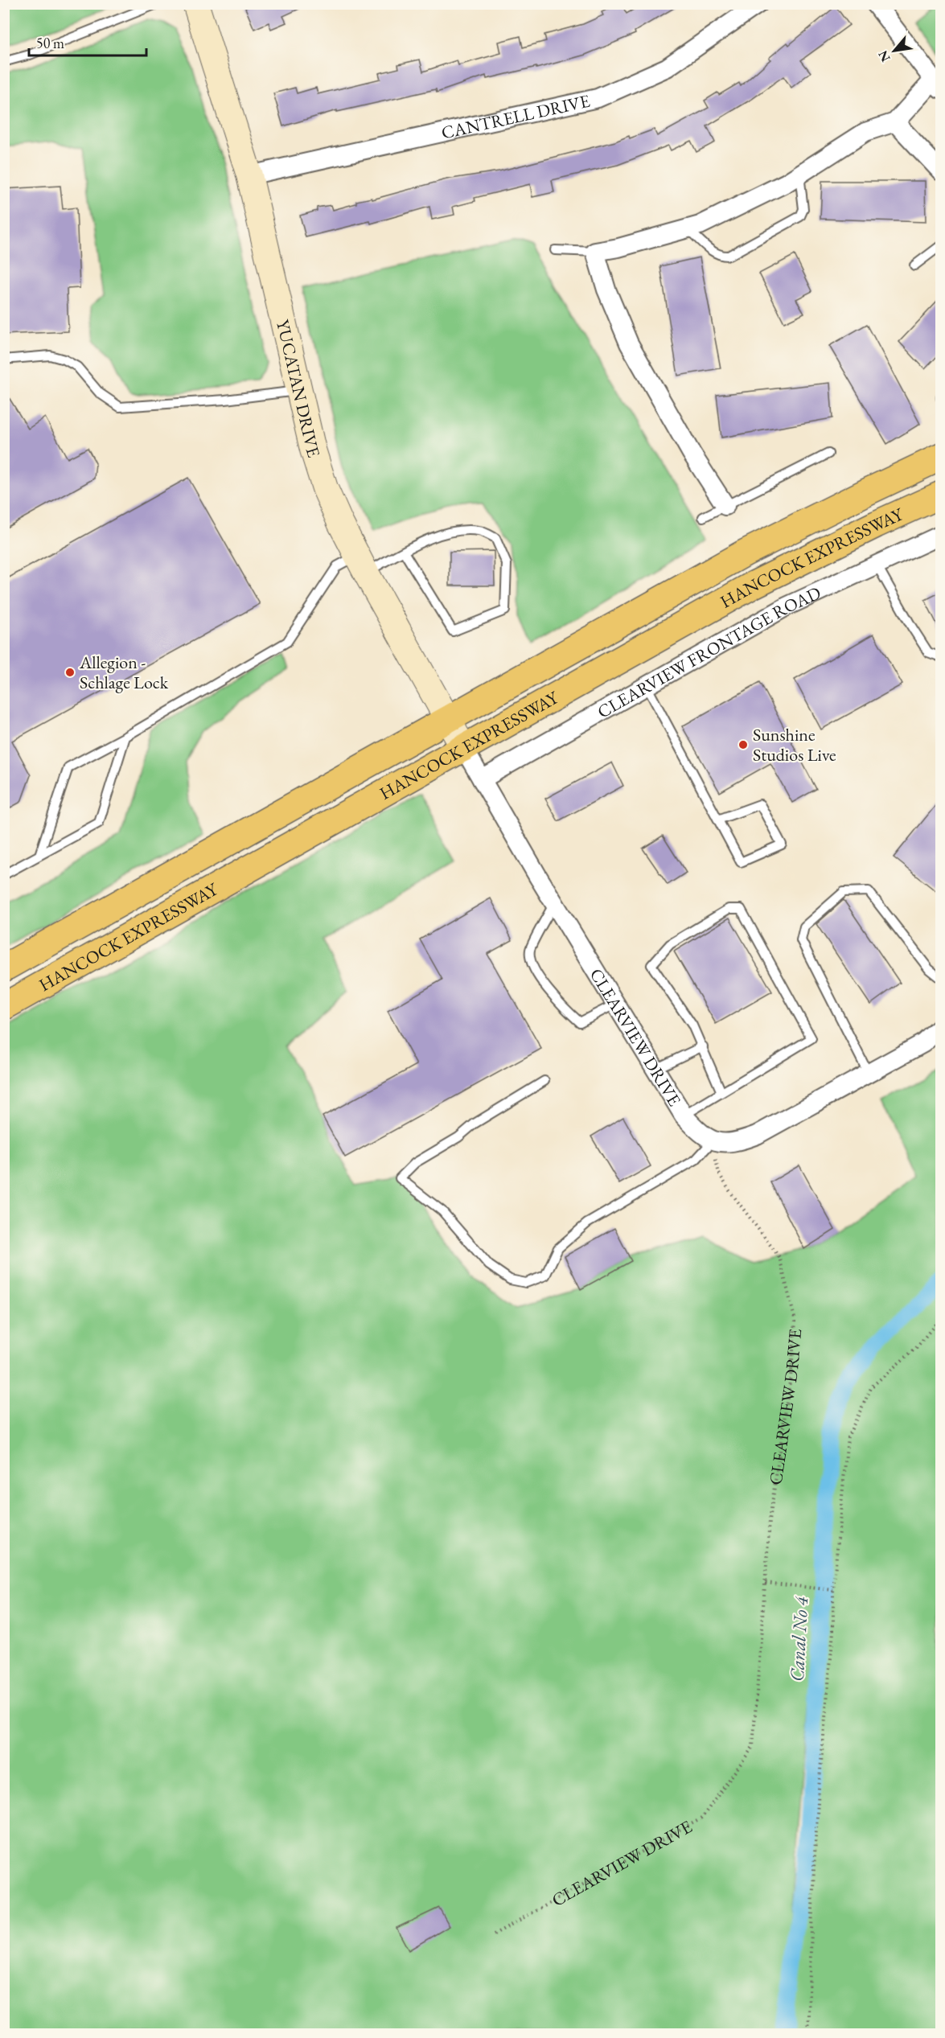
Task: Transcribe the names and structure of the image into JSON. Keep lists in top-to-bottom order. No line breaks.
{"streets":{"main road":["HANCOCK EXPRESSWAY"],"street":["CANTRELL DRIVE","YUCATAN DRIVE","CLEARVIEW FRONTAGE ROAD","CLEARVIEW DRIVE"]},"crossings":[["CANTRELL DRIVE","YUCATAN DRIVE"],["YUCATAN DRIVE","HANCOCK EXPRESSWAY"],["YUCATAN DRIVE","CLEARVIEW DRIVE"],["HANCOCK EXPRESSWAY","CLEARVIEW DRIVE"],["CLEARVIEW FRONTAGE ROAD","CLEARVIEW DRIVE"]],"water":["Canal No 4"],"places":["Allegion - Schlage Lock","Sunshine Studios Live"],"scale_bar":"50 m","north":"bottom left"}
